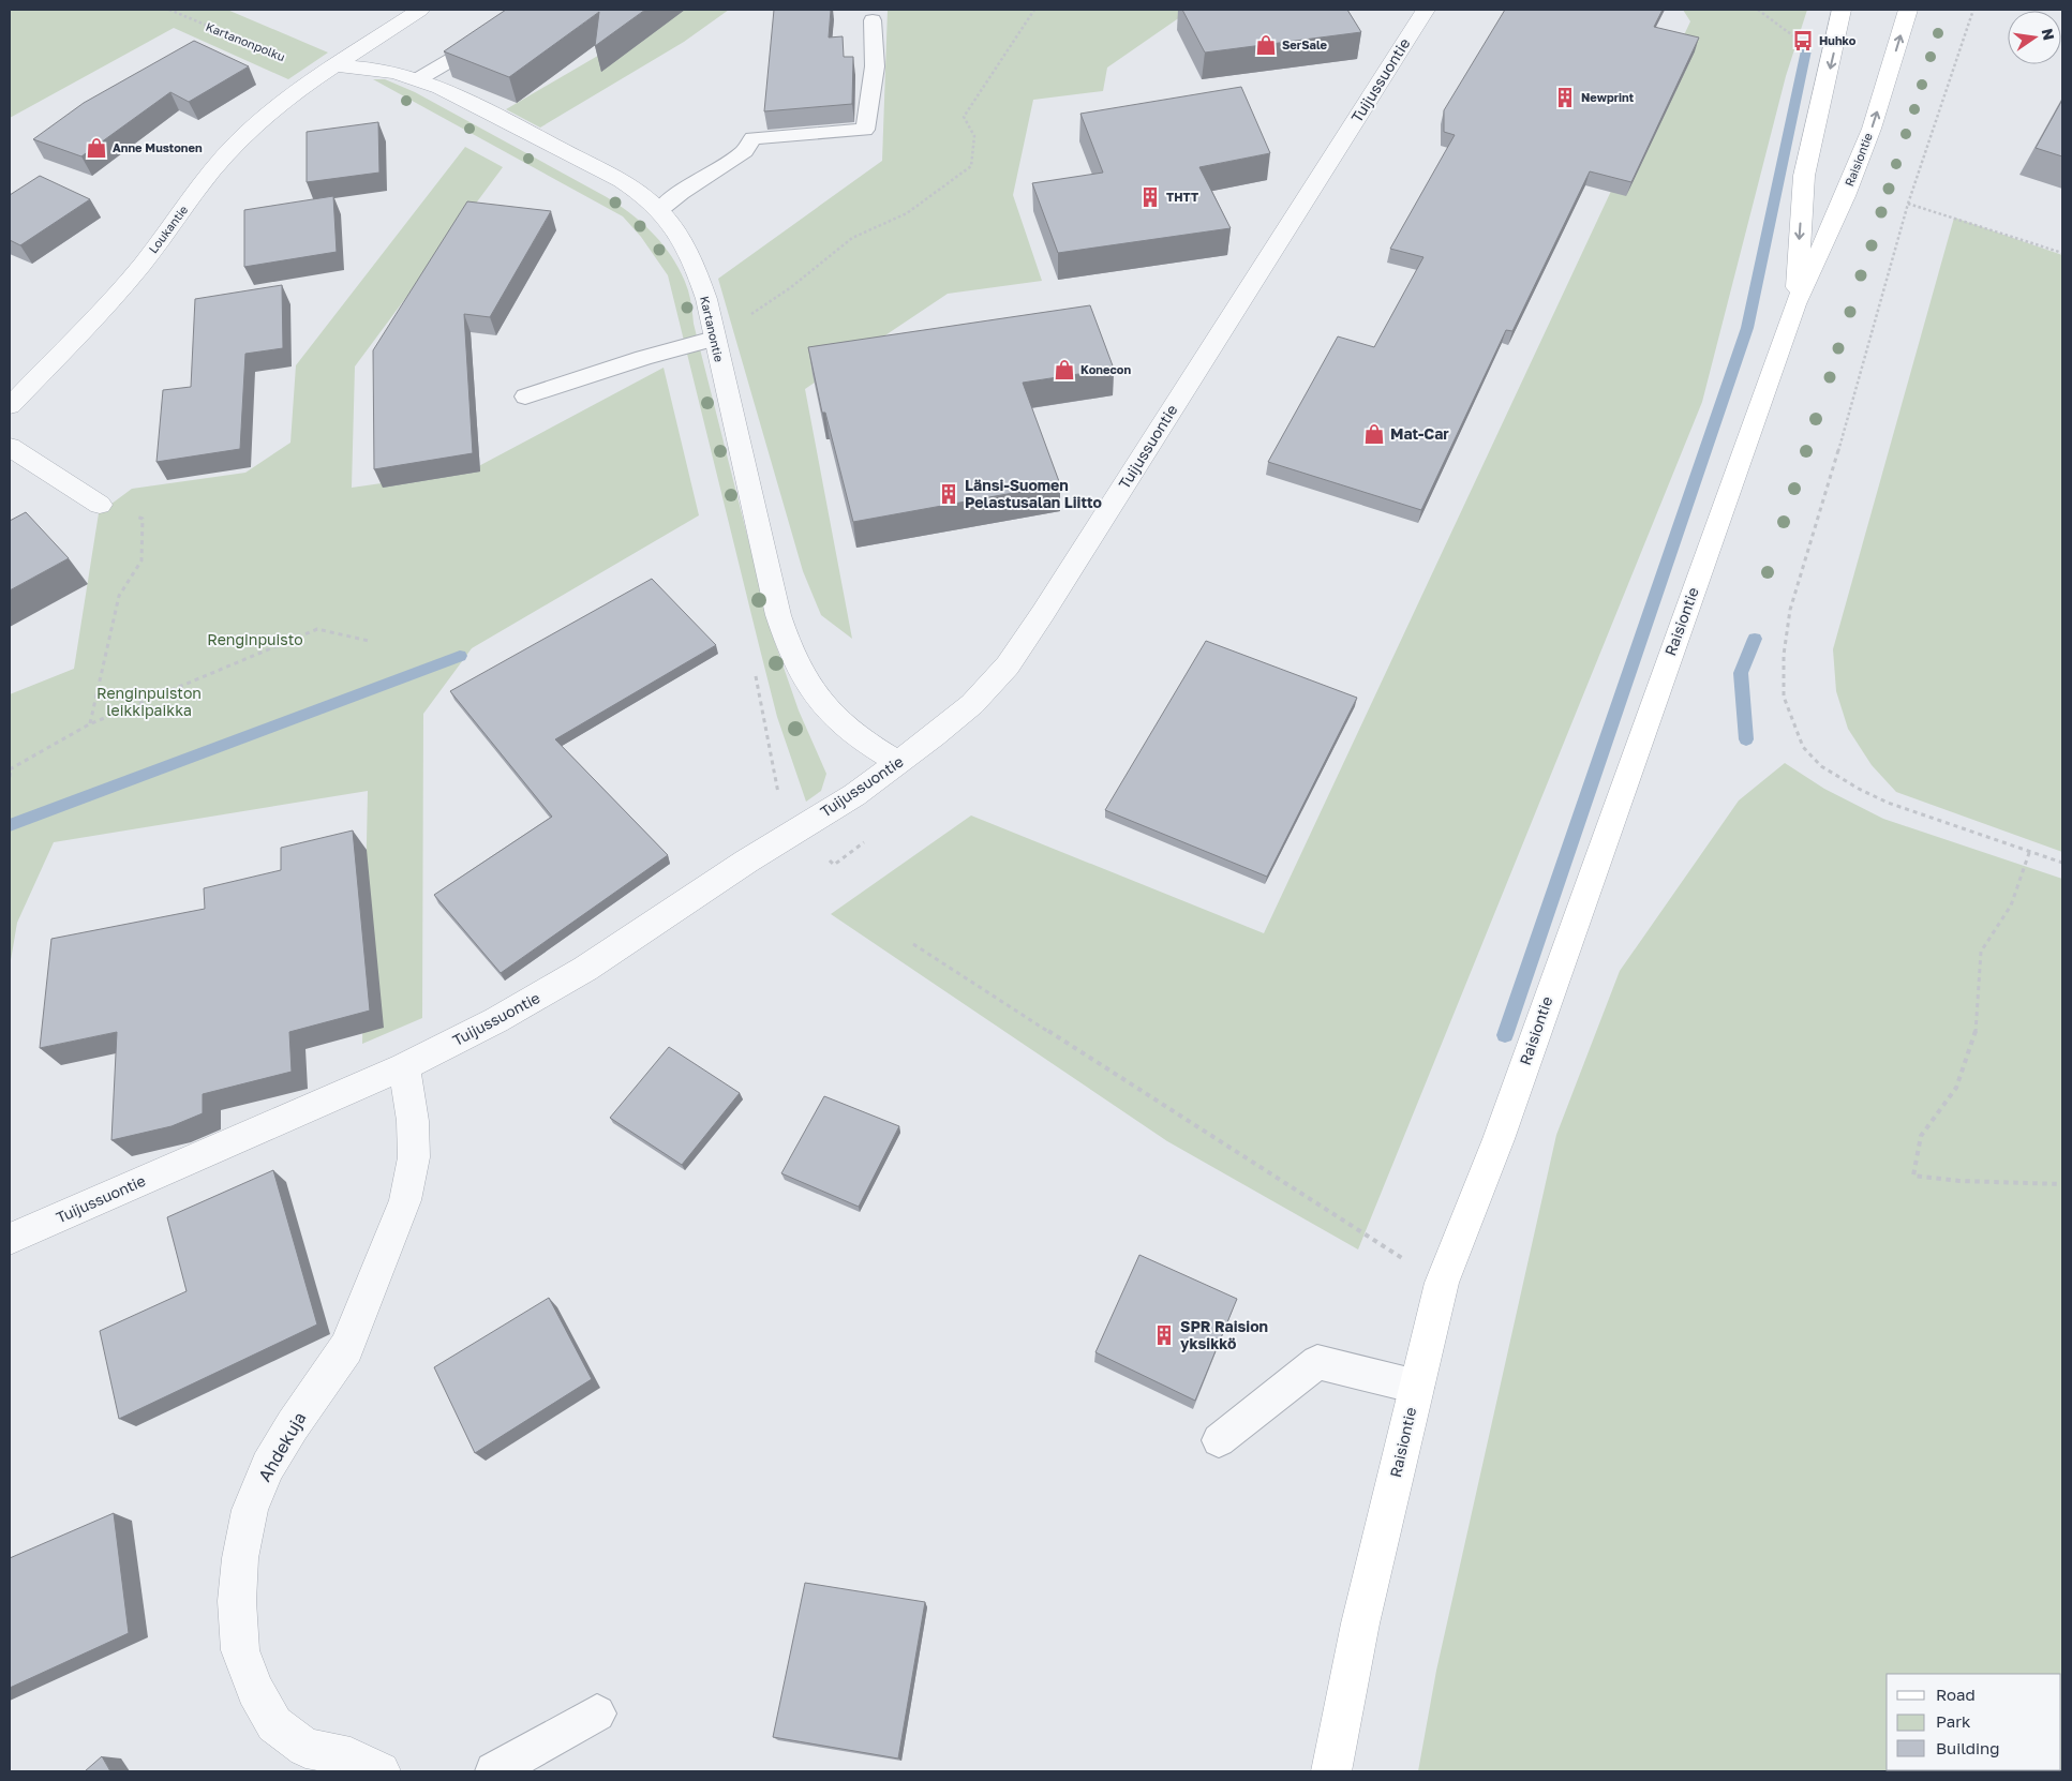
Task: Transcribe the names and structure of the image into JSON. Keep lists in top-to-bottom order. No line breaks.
{"streets":{"main road":["Raisiontie"],"street":["Tuijussuontie","Loukantie","Kartanontie","Ahdekuja"],"path":["Kartanonpolku"]},"crossings":[["Kartanonpolku","Loukantie"],["Kartanonpolku","Kartanontie"],["Tuijussuontie","Kartanontie"],["Tuijussuontie","Ahdekuja"],["Loukantie","Kartanontie"]],"parks":["Renginpuisto","Renginpuiston leikkipaikka"],"places":{"bus stop":["Huhko"],"shop":["SerSale","Anne Mustonen","Konecon","Mat-Car"],"building":["Newprint","THTT","Länsi-Suomen Pelastusalan Liitto","SPR Raision yksikkö"]},"legend":["Road","Park","Building"],"north":"right"}
